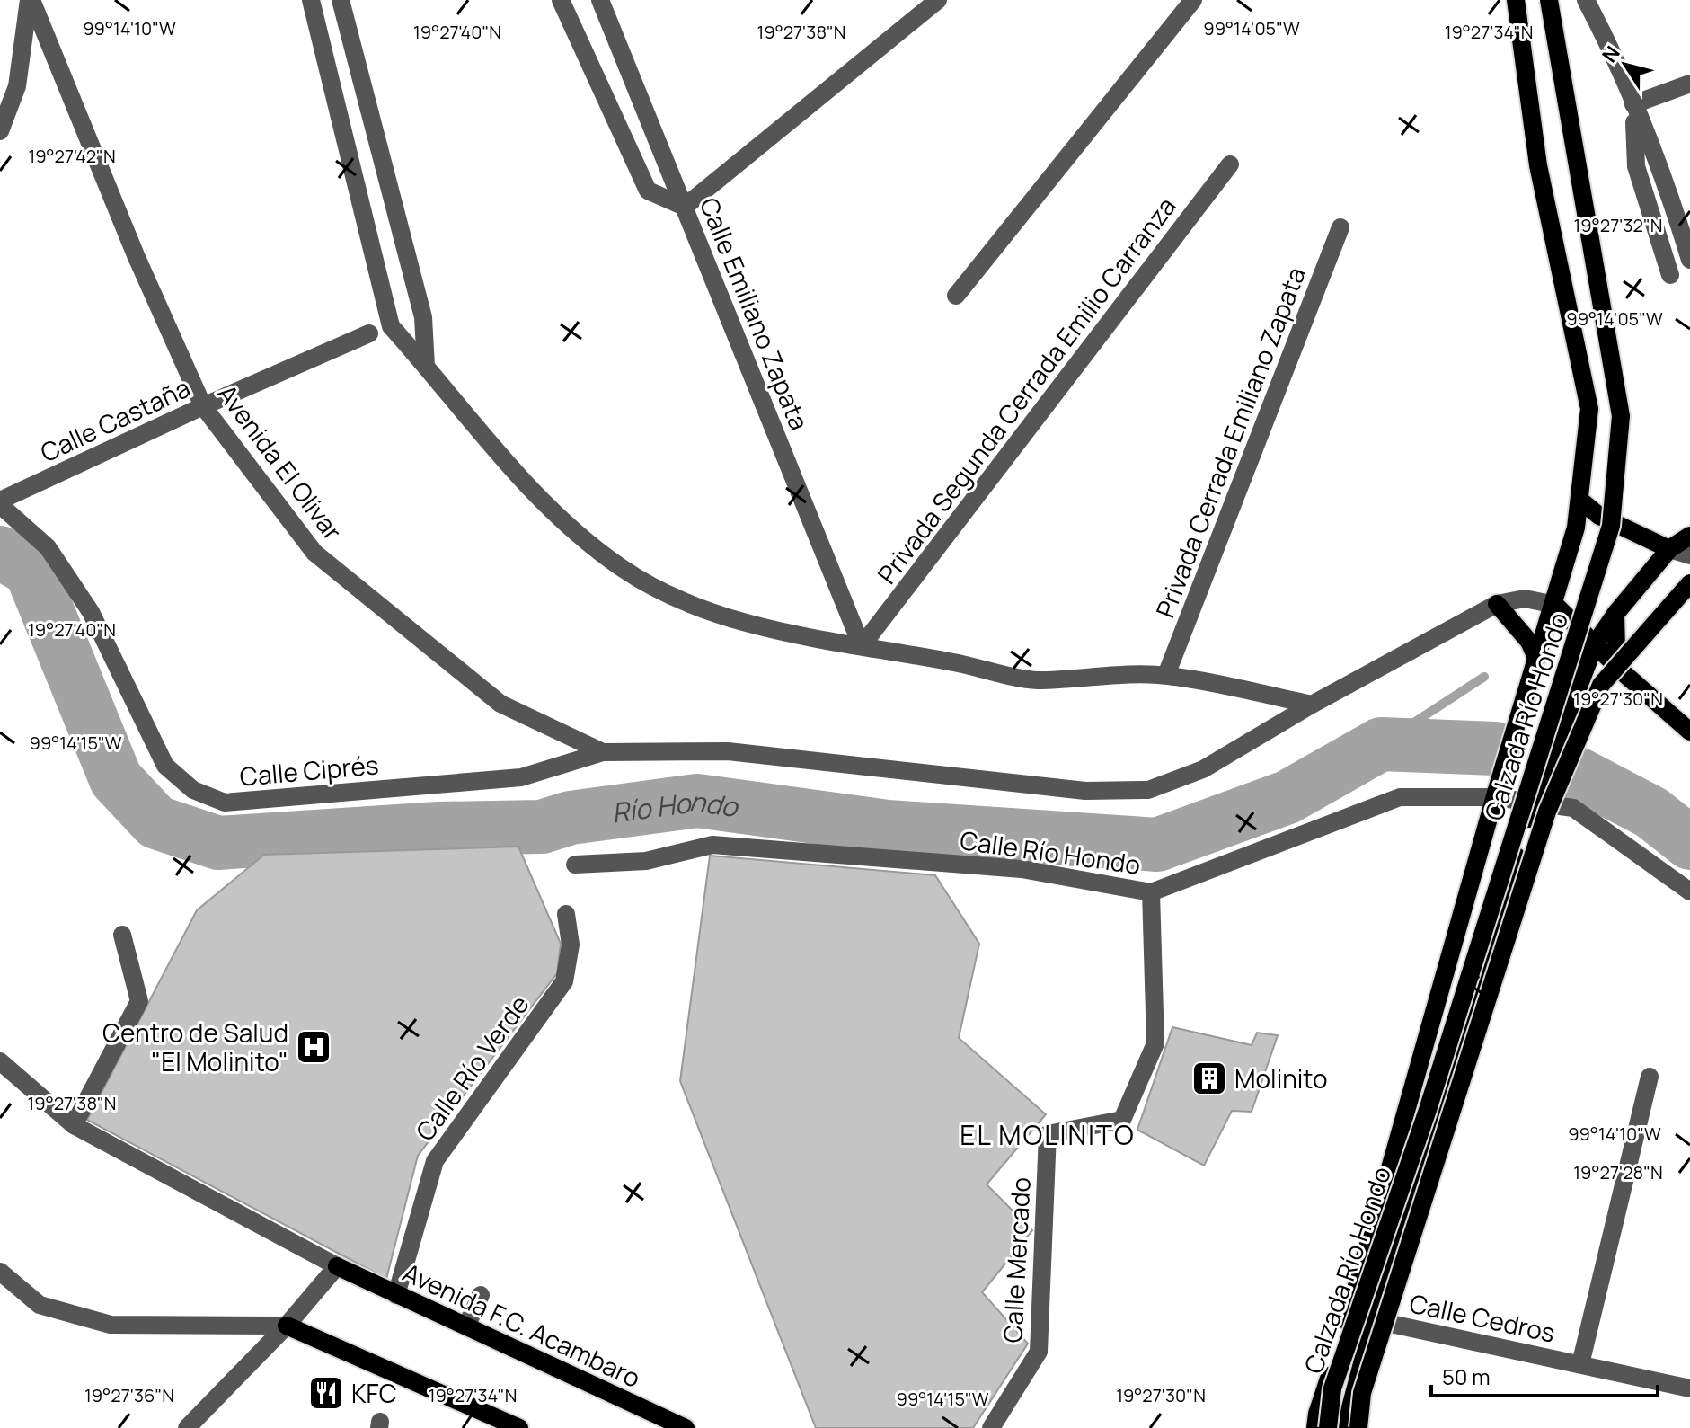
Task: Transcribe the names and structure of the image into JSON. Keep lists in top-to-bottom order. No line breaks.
{"streets":{"main road":["Calzada Río Hondo","Avenida F.C. Acambaro"],"street":["Calle Emiliano Zapata","Privada Segunda Cerrada Emilio Carranza","Calle Castaña","Privada Cerrada Emiliano Zapata","Avenida El Olivar","Calle Ciprés","Calle Río Hondo","Calle Río Verde","Calle Mercado","Calle Cedros"]},"crossings":[["Calle Emiliano Zapata","Privada Segunda Cerrada Emilio Carranza"],["Calle Castaña","Avenida El Olivar"],["Calle Castaña","Calle Ciprés"],["Avenida El Olivar","Calle Ciprés"],["Calzada Río Hondo","Calle Río Hondo"],["Calzada Río Hondo","Calle Cedros"],["Calle Río Hondo","Calle Mercado"],["Calle Río Verde","Avenida F.C. Acambaro"]],"districts":["EL MOLINITO"],"water":["Río Hondo"],"places":{"hospital":["Centro de Salud \"El Molinito\""],"building":["Molinito"],"restaurant":["KFC"]},"scale_bar":"50 m","north":"top left","coordinates":["99°14'05\"W","99°14'10\"W","19°27'40\"N","19°27'38\"N","19°27'34\"N","19°27'42\"N","19°27'32\"N","19°27'30\"N","99°14'15\"W","19°27'28\"N","19°27'36\"N"]}
